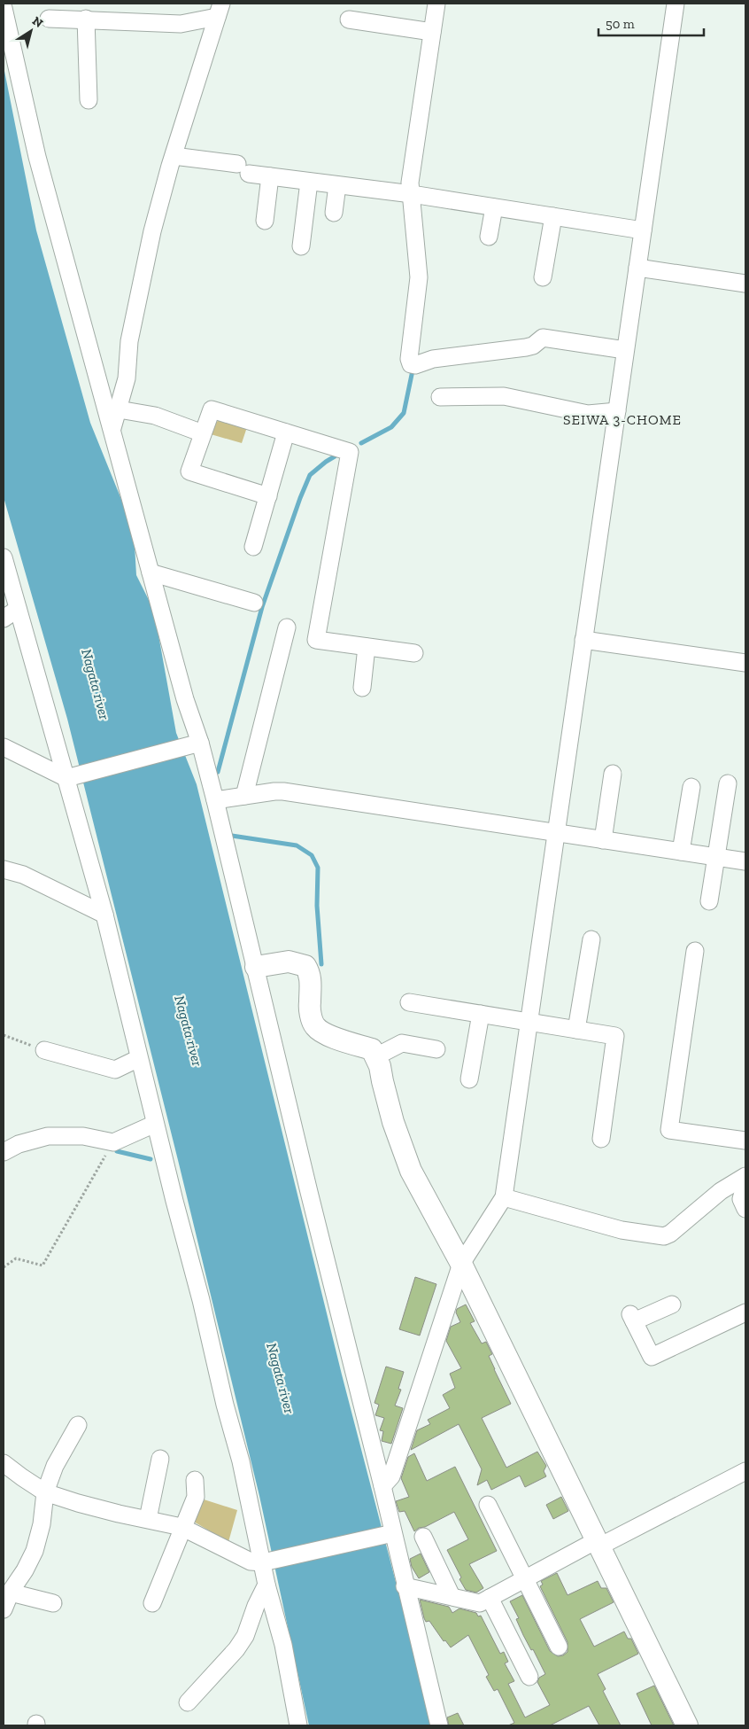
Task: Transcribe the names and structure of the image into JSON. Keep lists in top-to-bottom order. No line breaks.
{"districts":["SEIWA 3-CHOME"],"water":["Nagata river"],"scale_bar":"50 m","north":"top right"}
